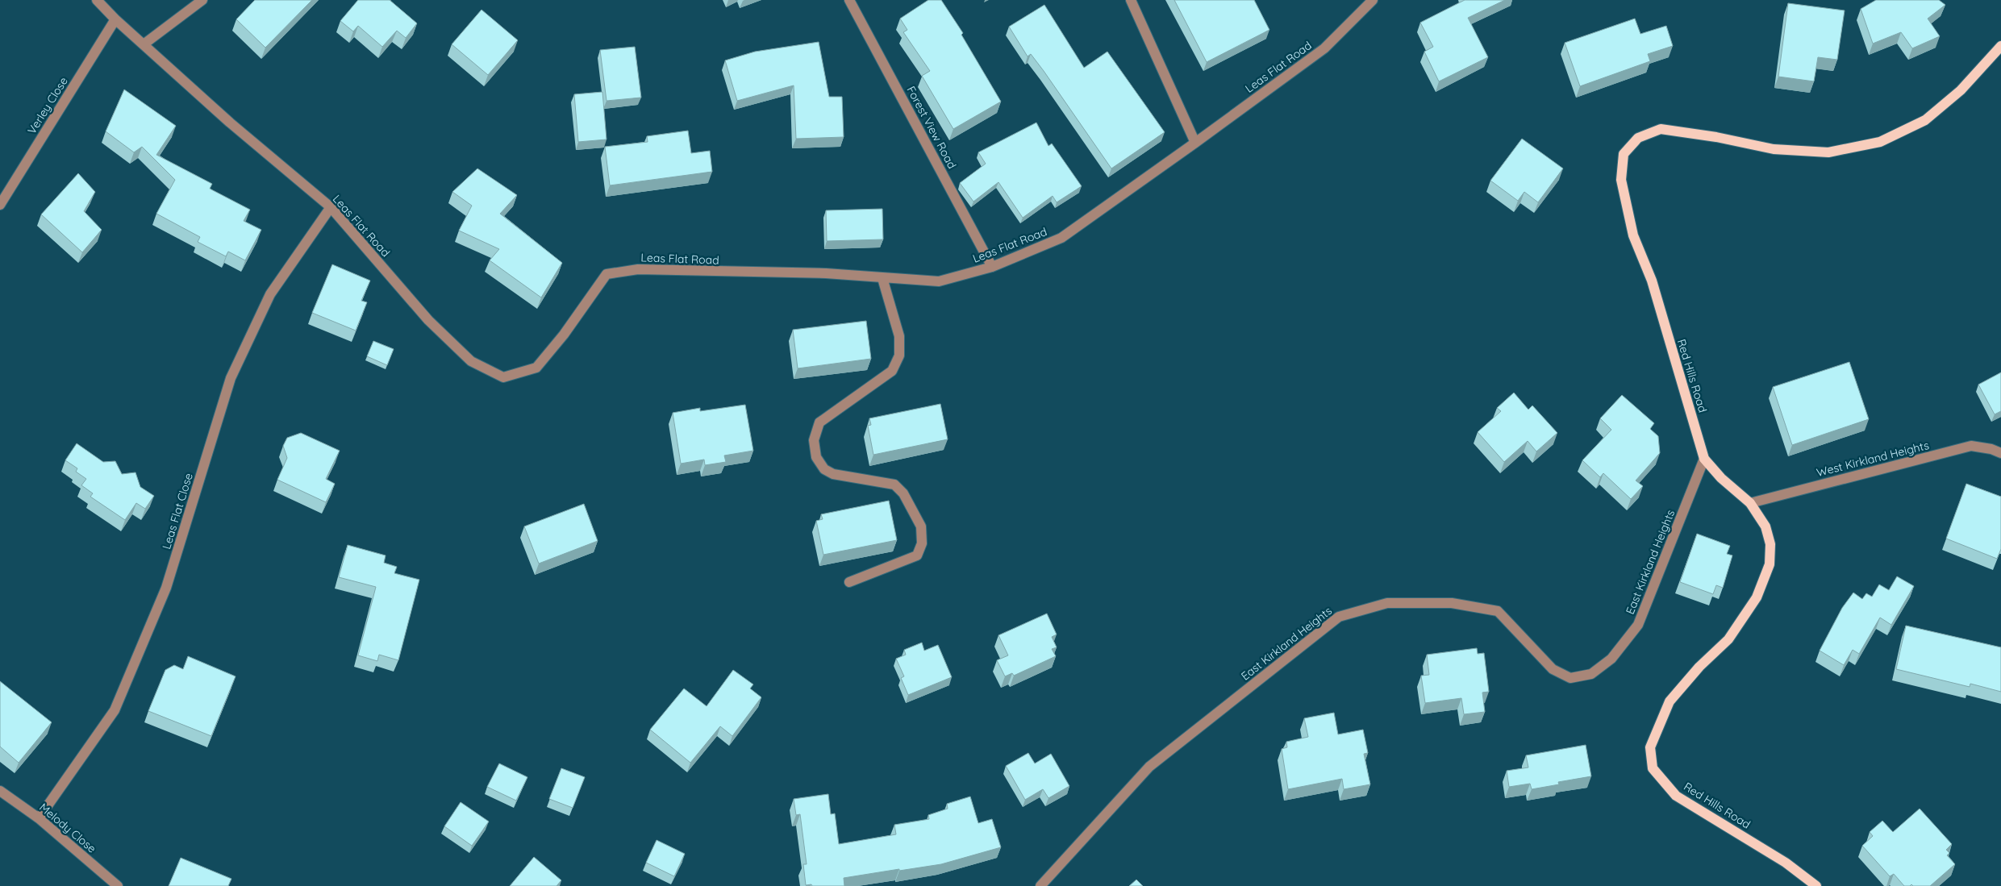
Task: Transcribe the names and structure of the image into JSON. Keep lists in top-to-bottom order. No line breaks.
{"streets":{"main road":["Red Hills Road"],"street":["Leas Flat Road","Verley Close","Forest View Road","West Kirkland Heights","Leas Flat Close","East Kirkland Heights","Melody Close"]},"crossings":[["Leas Flat Road","Verley Close"],["Leas Flat Road","Forest View Road"],["Leas Flat Road","Leas Flat Close"],["Red Hills Road","West Kirkland Heights"],["Red Hills Road","East Kirkland Heights"],["Leas Flat Close","Melody Close"]]}
